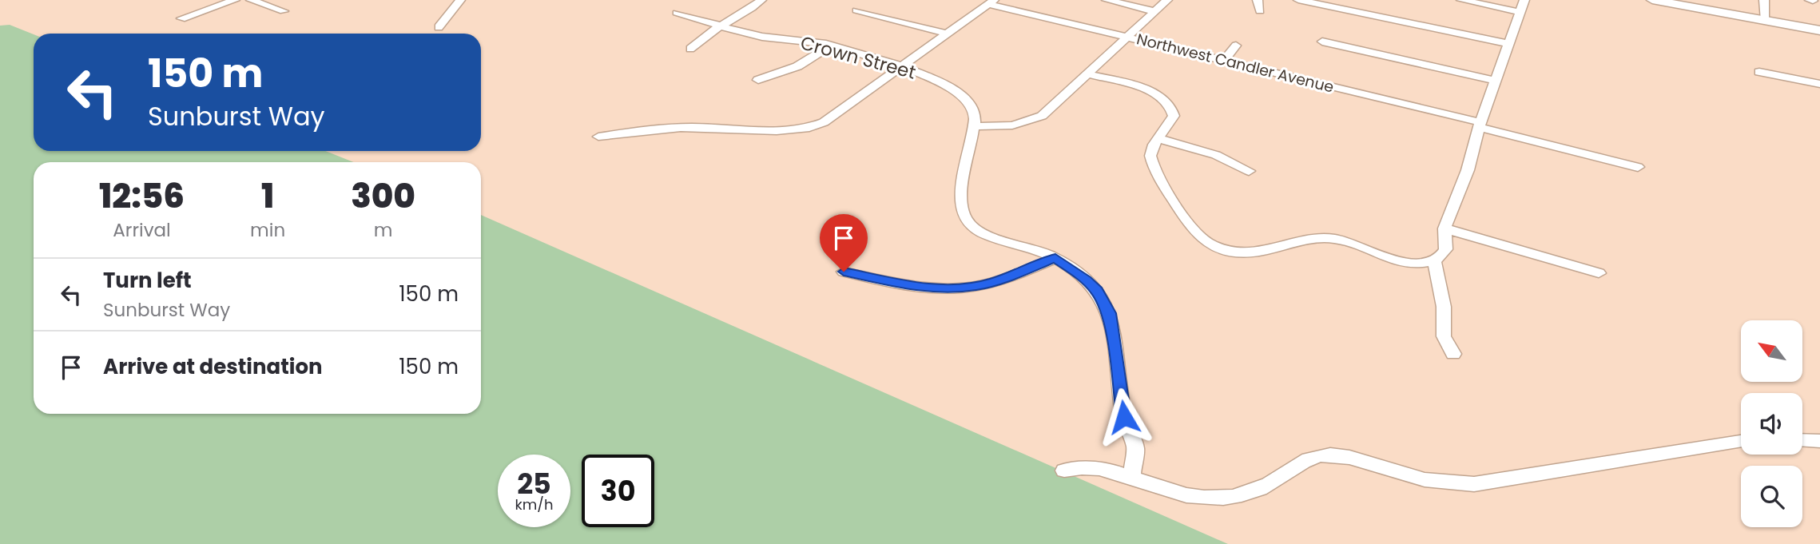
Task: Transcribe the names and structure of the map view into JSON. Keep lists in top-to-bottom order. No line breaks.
{"streets":{"street":["Crown Street","Northwest Candler Avenue"]},"north":"top left","page":{"turn":["150 m","Sunburst Way"],"eta":["12:56","Arrival","1","min","300","m"],"list":[{"name":"Turn left","note":"Sunburst Way","value":"150 m"},{"name":"Arrive at destination","value":"150 m"}],"speed":"25 km/h","limit":"30"}}
